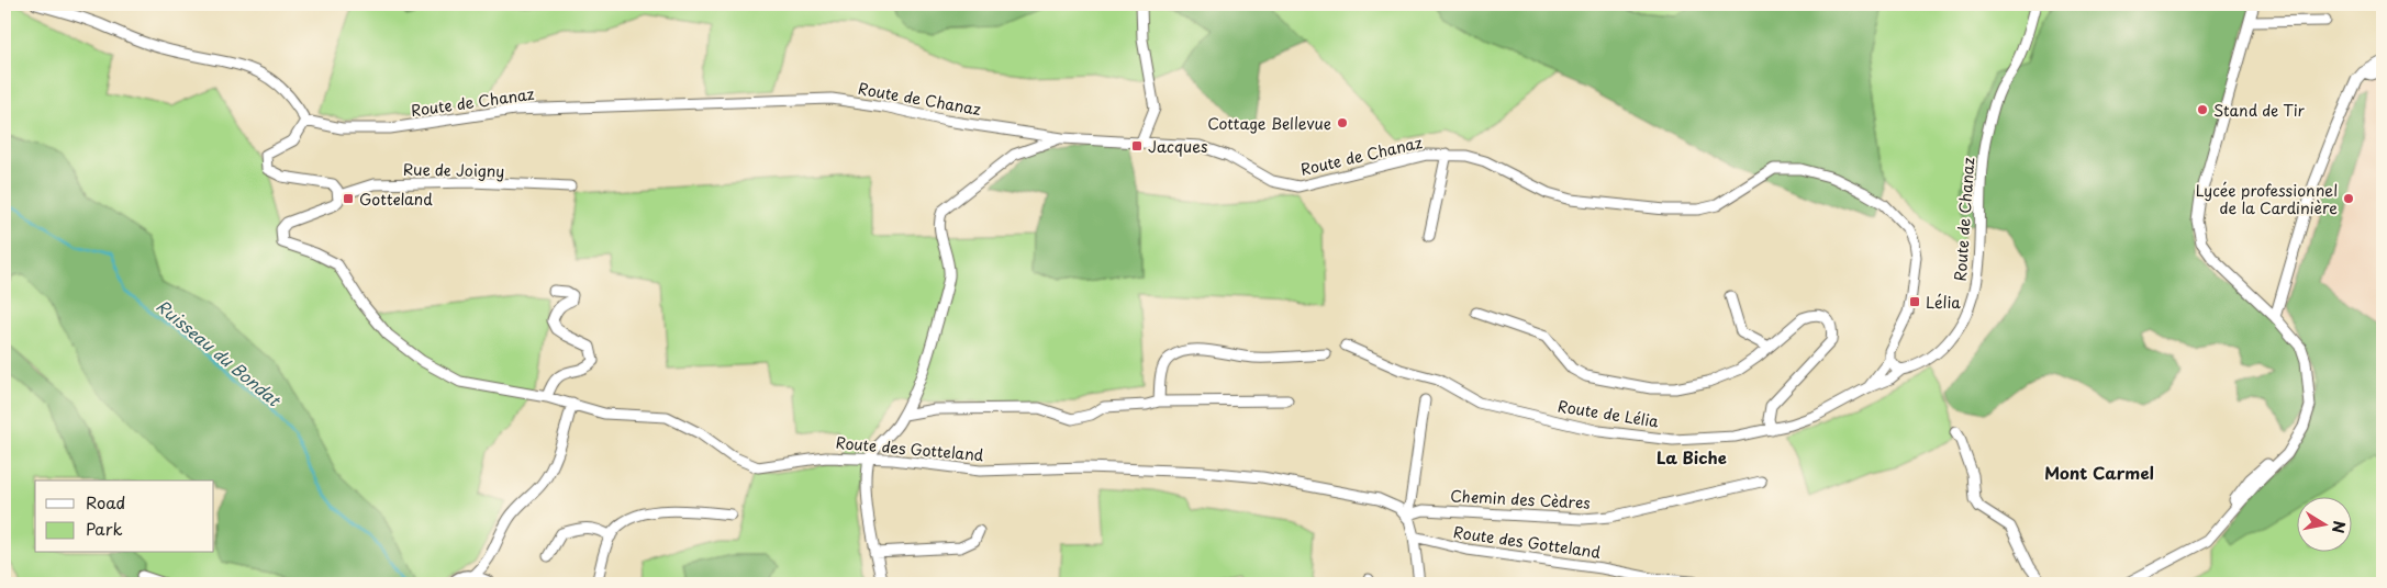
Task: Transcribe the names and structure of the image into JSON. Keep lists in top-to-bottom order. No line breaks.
{"streets":{"street":["Route de Chanaz","Rue de Joigny","Route de Lélia","Route des Gotteland","Chemin des Cèdres"]},"crossings":[["Route de Chanaz","Route de Lélia"],["Rue de Joigny","Route des Gotteland"],["Route des Gotteland","Chemin des Cèdres"]],"districts":["La Biche","Mont Carmel"],"water":["Ruisseau du Bondat"],"places":{"other":["Stand de Tir","Cottage Bellevue","Lycée professionnel de la Cardinière"],"transit":["Jacques","Gotteland","Lélia"]},"legend":["Road","Park"],"north":"right"}
